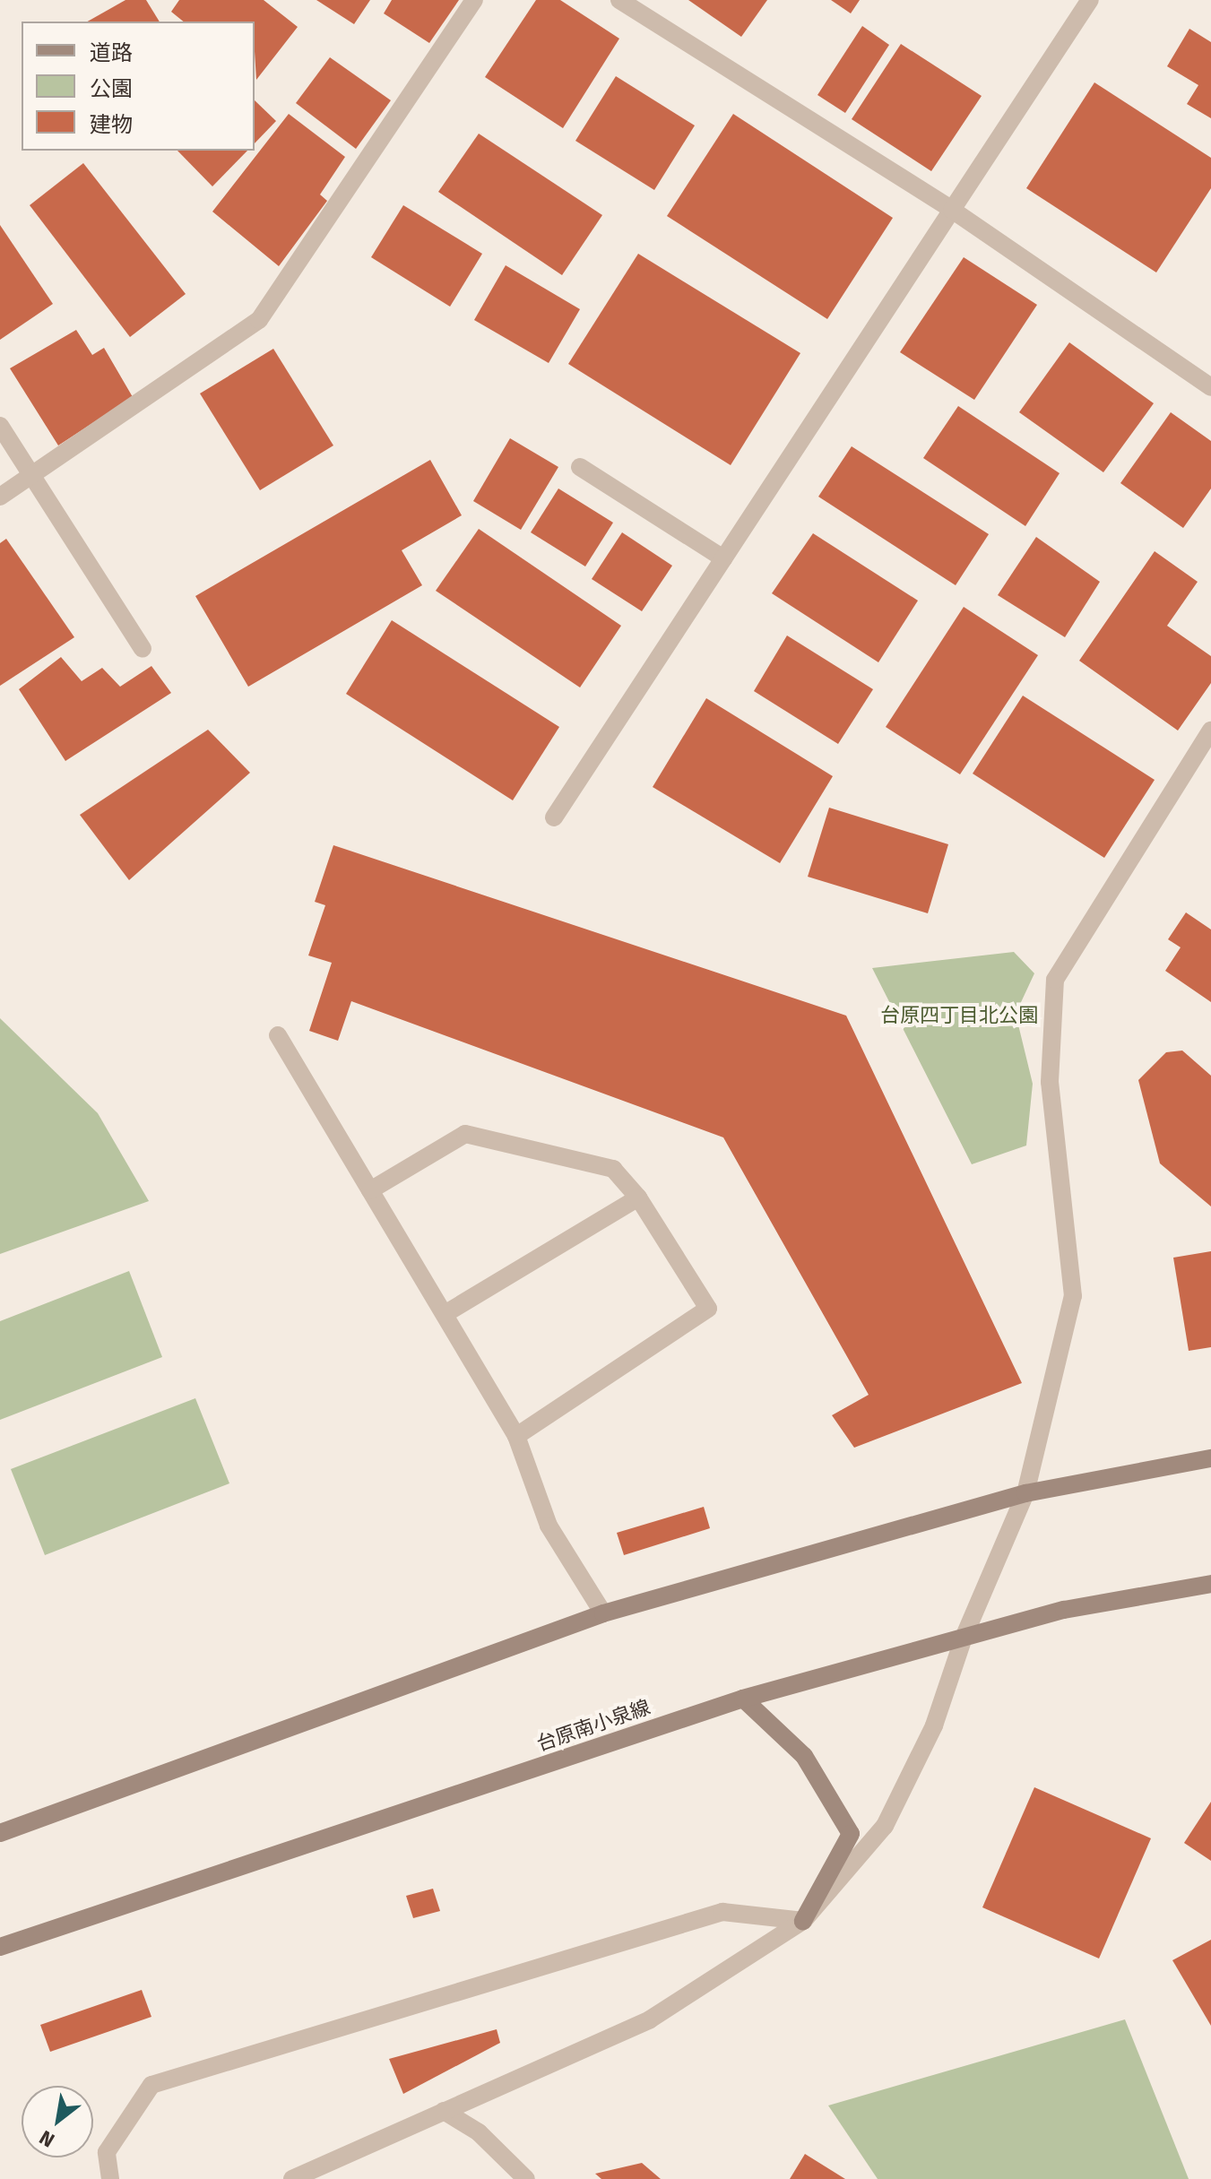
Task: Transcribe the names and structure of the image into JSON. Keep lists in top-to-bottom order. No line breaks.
{"streets":{"street":["台原南小泉線"]},"parks":["台原四丁目北公園"],"legend":["道路","公園","建物"],"north":"bottom left"}
